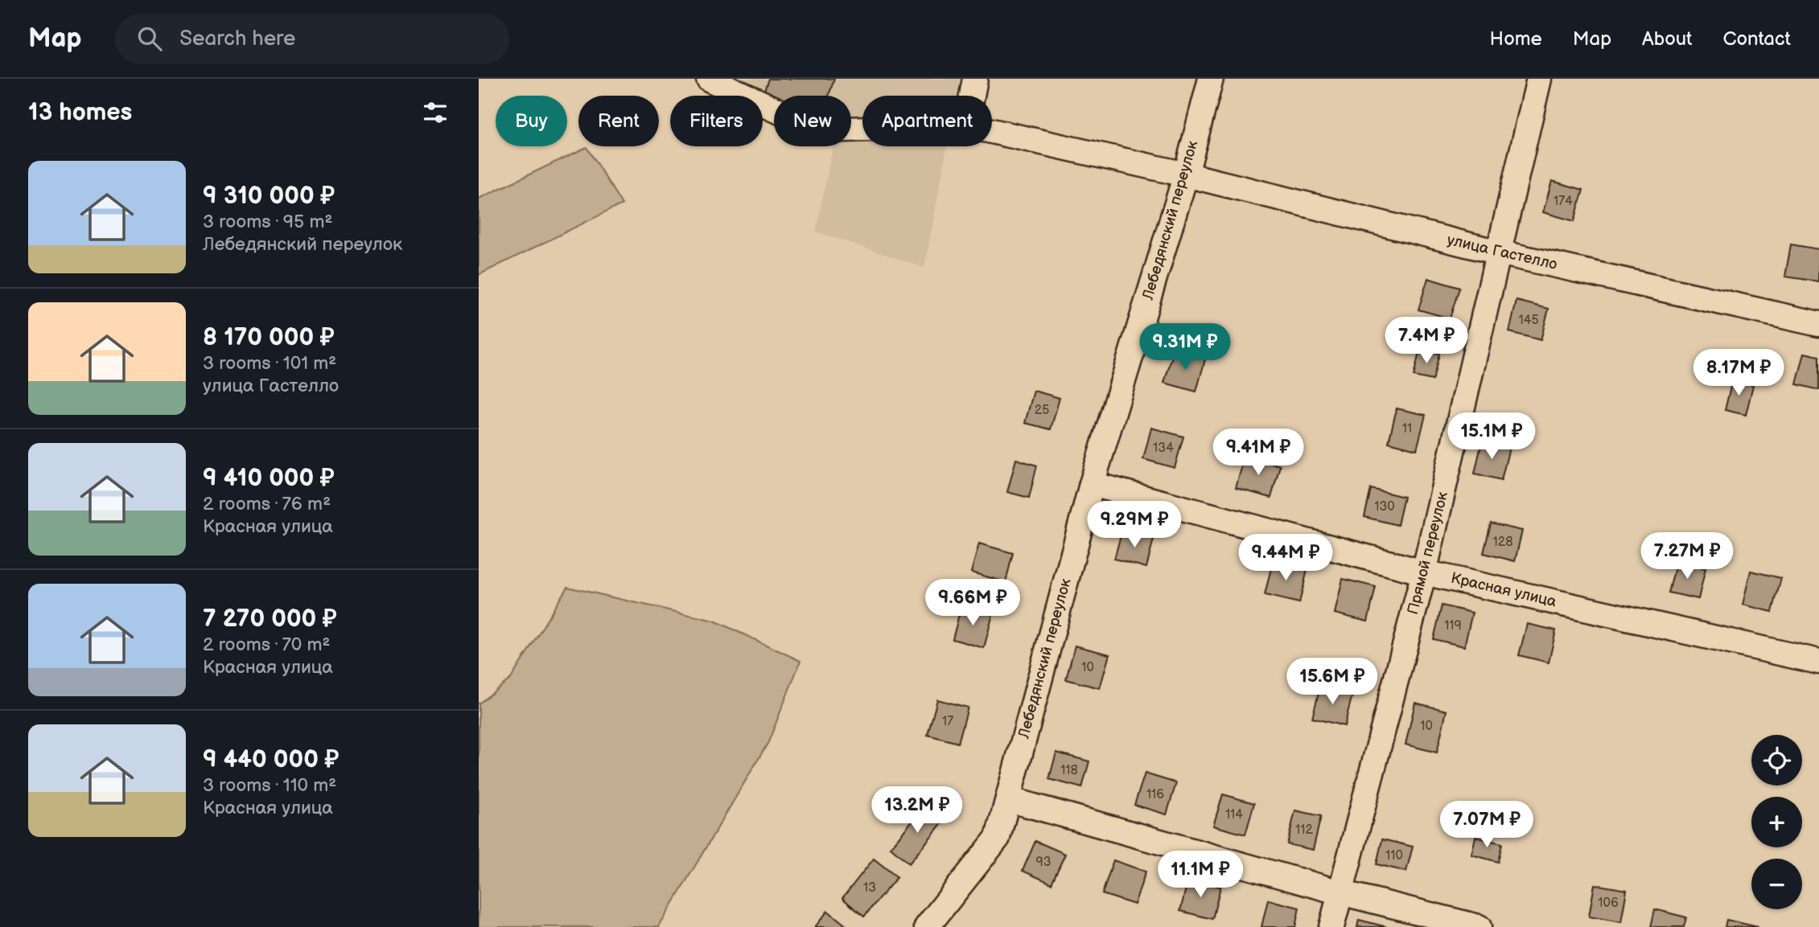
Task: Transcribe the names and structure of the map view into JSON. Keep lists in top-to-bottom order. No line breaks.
{"streets":{"street":["Лебедянский переулок","улица Гастелло","Прямой переулок","Красная улица"]},"crossings":[["Лебедянский переулок","улица Гастелло"],["Лебедянский переулок","Красная улица"],["улица Гастелло","Прямой переулок"],["Прямой переулок","Красная улица"]],"house_numbers":["174","145","25","11","134","130","128","119","10","17","10","118","116","114","112","110","93","13","106"],"page":{"header":"Map","search":"Search here","nav":["Home","Map","About","Contact"],"heading":"13 homes","chip":["Buy","Rent","Filters","New","Apartment"],"list":[{"name":"9 310 000 ₽","note":"3 rooms · 95 m² · Лебедянский переулок"},{"name":"8 170 000 ₽","note":"3 rooms · 101 m² · улица Гастелло"},{"name":"9 410 000 ₽","note":"2 rooms · 76 m² · Красная улица"},{"name":"7 270 000 ₽","note":"2 rooms · 70 m² · Красная улица"},{"name":"9 440 000 ₽","note":"3 rooms · 110 m² · Красная улица"}],"price":["7.4M ₽","9.31M ₽","8.17M ₽","15.1M ₽","9.41M ₽","9.29M ₽","7.27M ₽","9.44M ₽","9.66M ₽","15.6M ₽","13.2M ₽","7.07M ₽","11.1M ₽"],"map_buttons":["+","−"]}}
